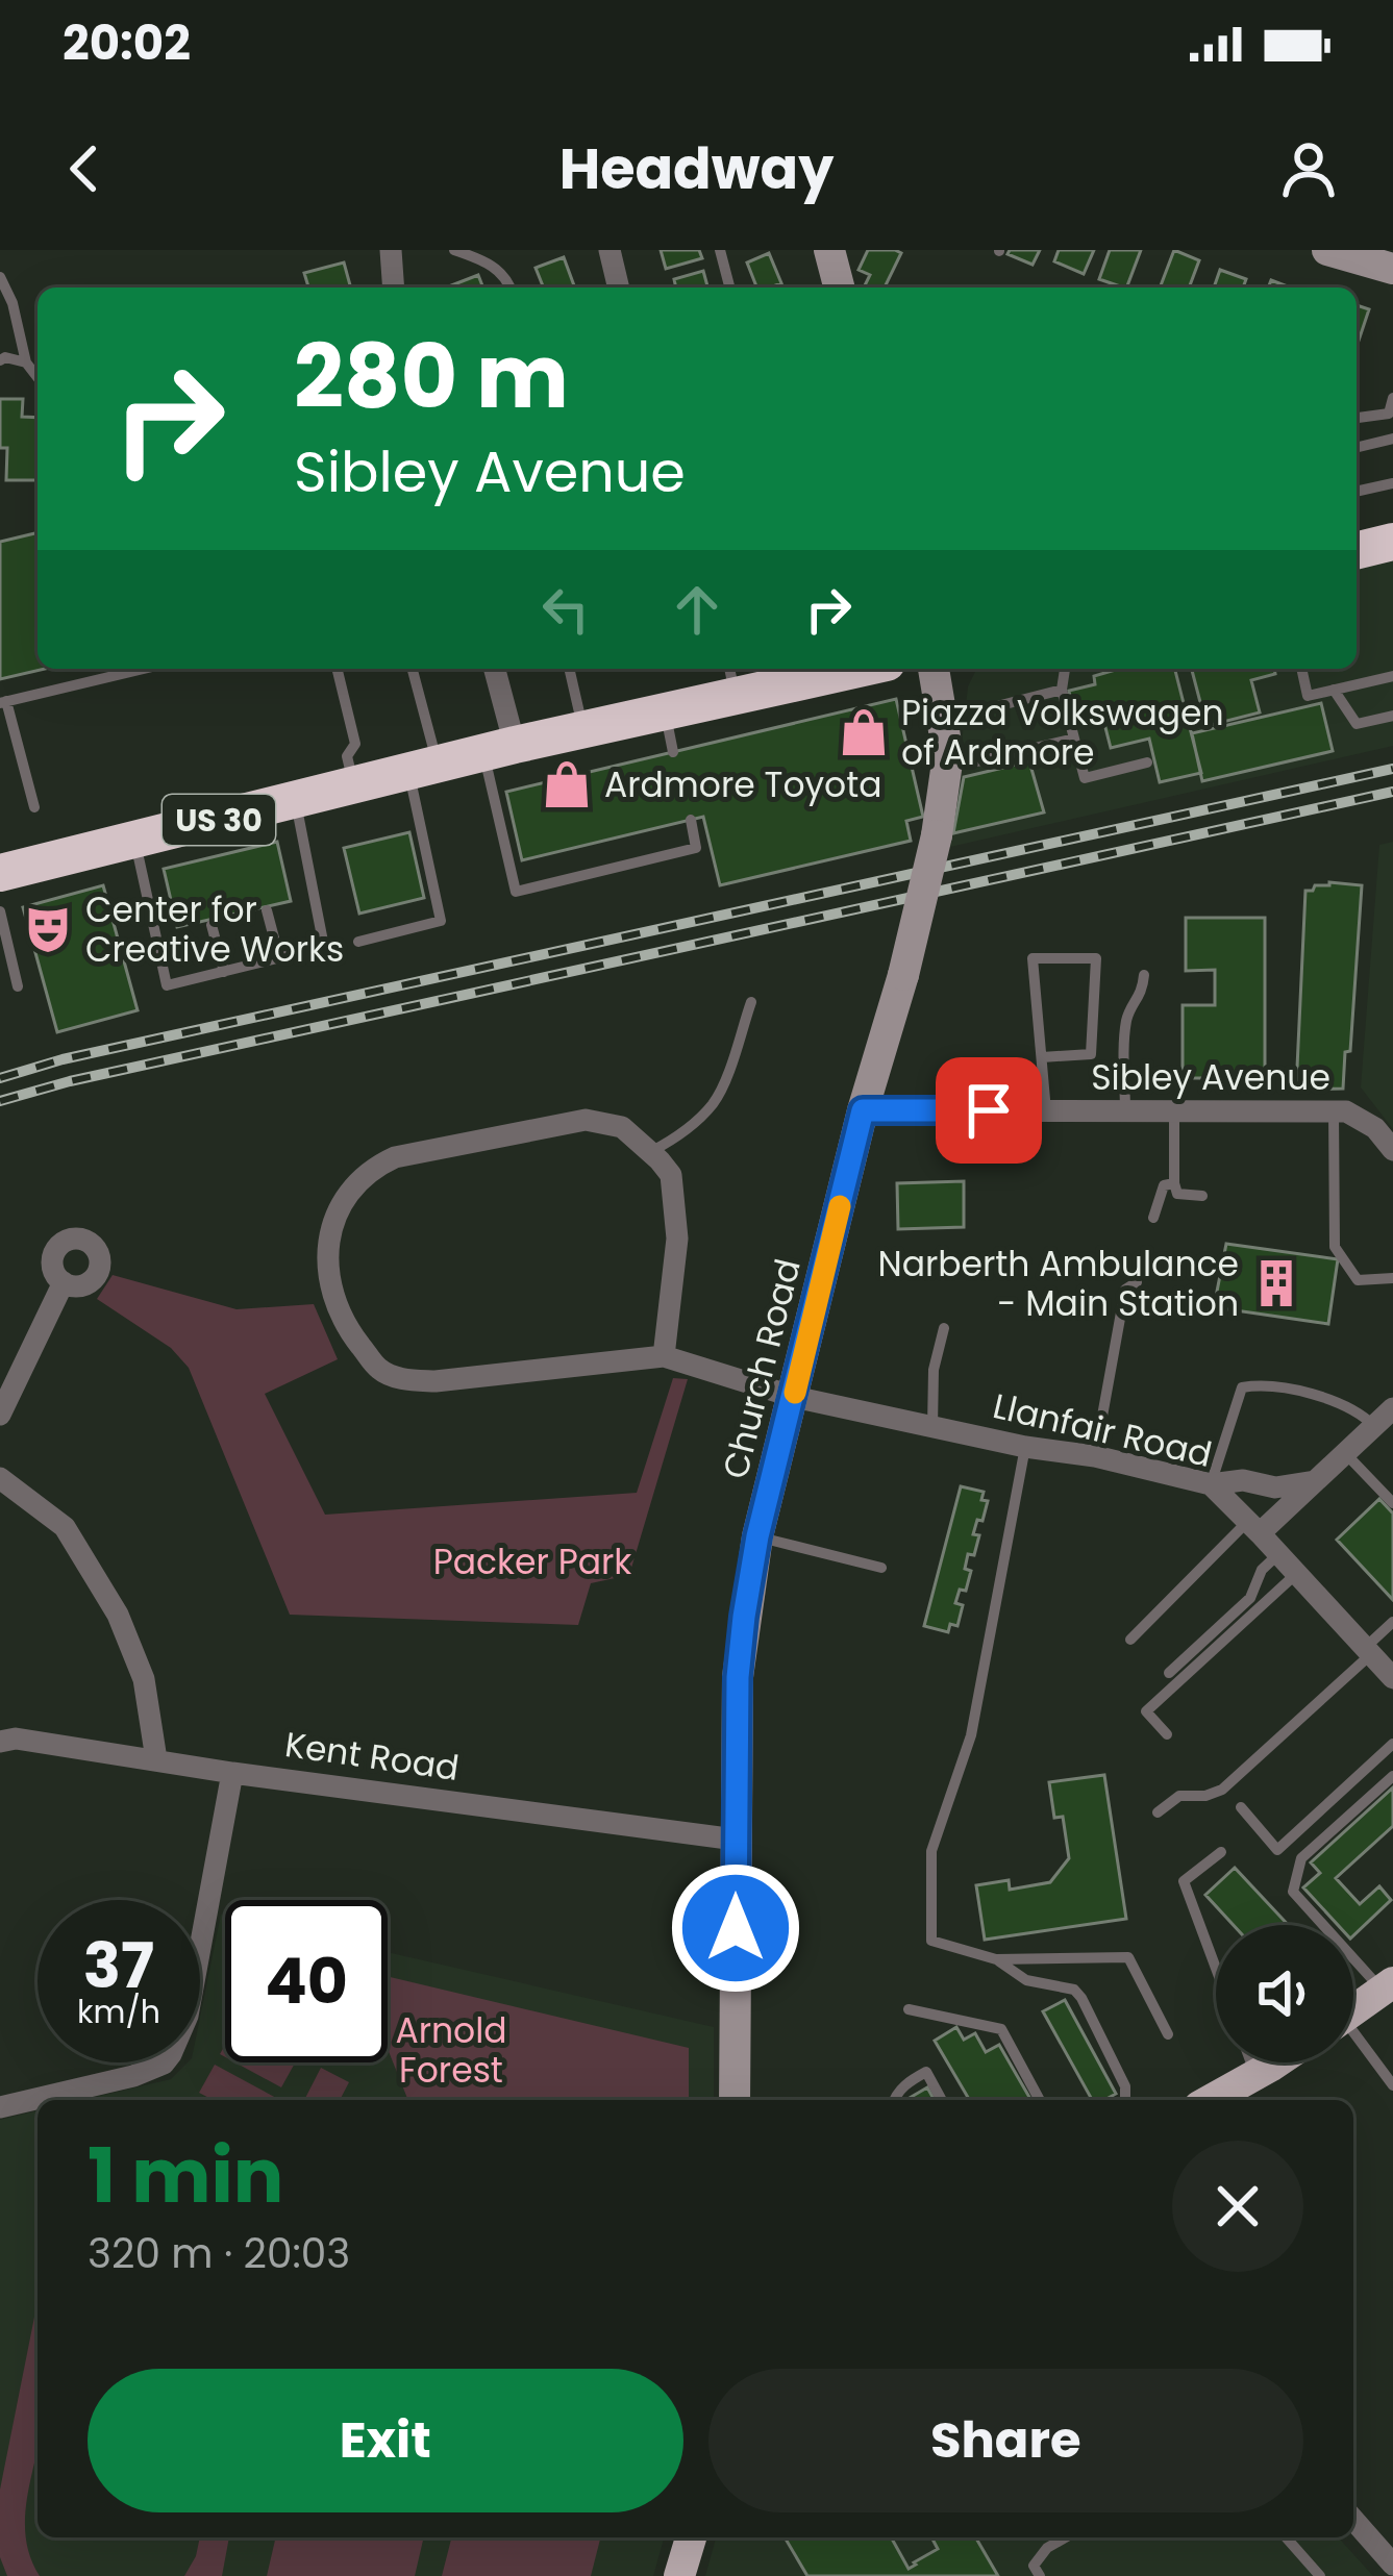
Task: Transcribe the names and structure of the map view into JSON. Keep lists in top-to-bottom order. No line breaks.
{"streets":{"highway":["US 30"],"street":["Sibley Avenue","Church Road","Llanfair Road","Kent Road"]},"crossings":[["Sibley Avenue","Church Road"],["Church Road","Llanfair Road"],["Church Road","Kent Road"]],"parks":["Packer Park","Arnold Forest"],"places":{"shop":["Piazza Volkswagen of Ardmore","Ardmore Toyota"],"theatre":["Center for Creative Works"],"building":["Narberth Ambulance - Main Station"]},"page":{"status":"20:02","header":"Headway","turn":["280 m","Sibley Avenue"],"speed":"37 km/h","limit":"40","heading":["1 min","320 m · 20:03"],"buttons":["Exit","Share"]}}
